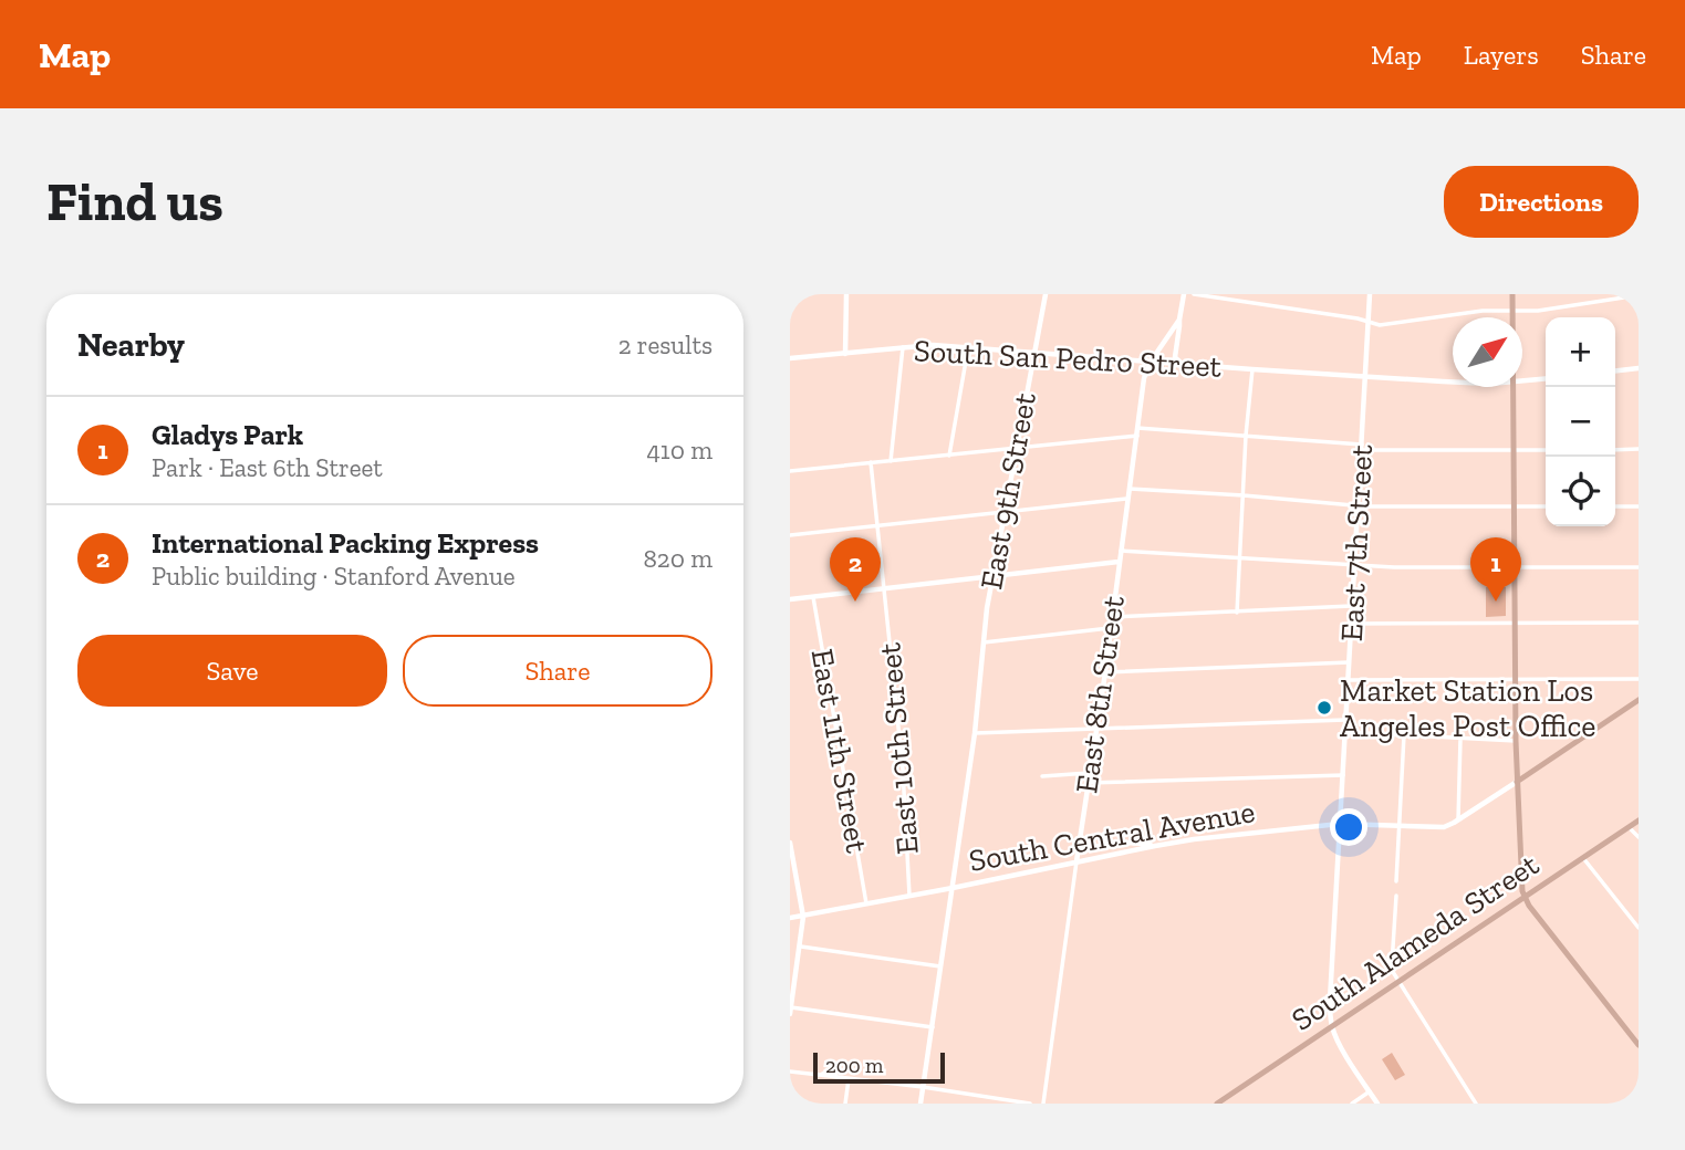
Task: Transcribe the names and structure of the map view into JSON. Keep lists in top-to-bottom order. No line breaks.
{"streets":{"main road":["South San Pedro Street","East 9th Street","East 7th Street","East 8th Street","South Central Avenue","South Alameda Street"],"street":["East 10th Street","East 11th Street"]},"crossings":[["South San Pedro Street","East 9th Street"],["South San Pedro Street","East 7th Street"],["South San Pedro Street","East 8th Street"],["East 9th Street","South Central Avenue"],["East 7th Street","South Central Avenue"],["East 7th Street","South Alameda Street"],["East 8th Street","South Central Avenue"],["East 10th Street","South Central Avenue"],["East 11th Street","South Central Avenue"]],"places":["Market Station Los Angeles Post Office"],"scale_bar":"200 m","north":"top right","page":{"header":"Map","nav":["Map","Layers","Share"],"buttons":["Directions",["Save","Share"]],"title":"Find us","heading":["Nearby","2 results"],"map_buttons":["+","−"],"list":[{"mark":"1","name":"Gladys Park","note":"Park · East 6th Street","value":"410 m"},{"mark":"2","name":"International Packing Express","note":"Public building · Stanford Avenue","value":"820 m"}],"pins":["1","2"],"scale":"200 m"}}
